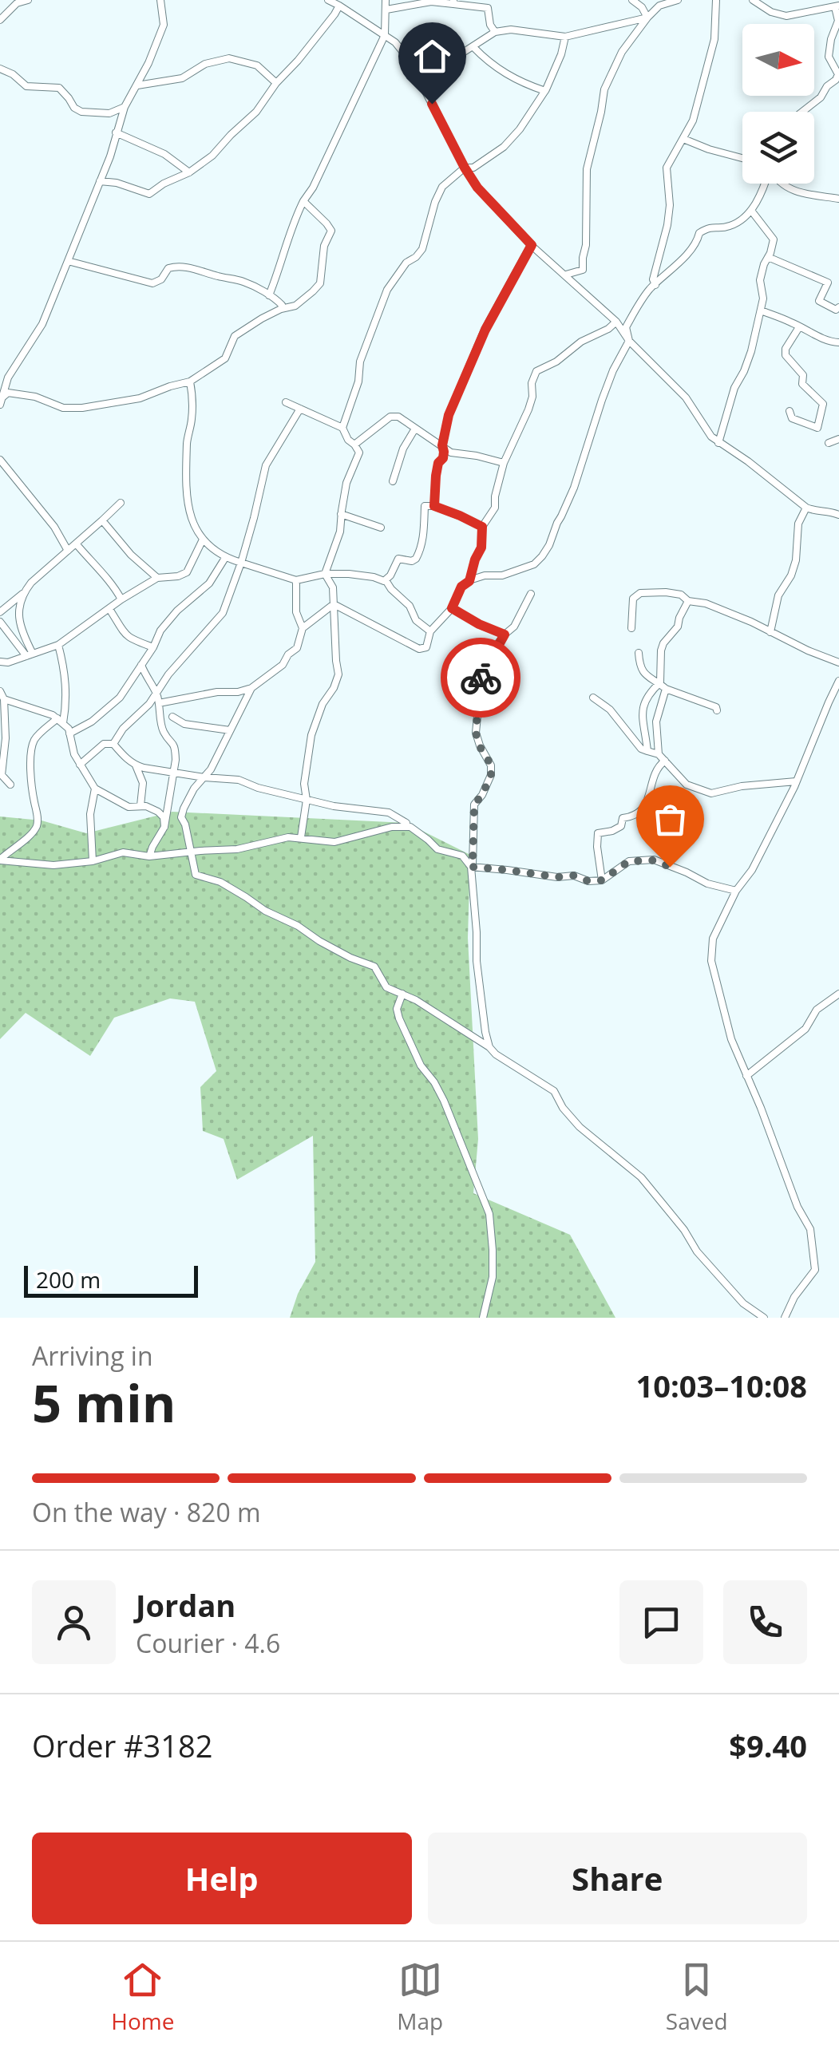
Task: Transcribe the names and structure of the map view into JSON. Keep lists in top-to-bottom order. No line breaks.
{"scale_bar":"200 m","north":"right","page":{"scale":"200 m","heading":["5 min","Arriving in","10:03–10:08"],"panel":["Jordan","Courier · 4.6","Order #3182","$9.40"],"bar":"On the way · 820 m","buttons":["Help","Share"],"tabs":["Home","Map","Saved"]}}
